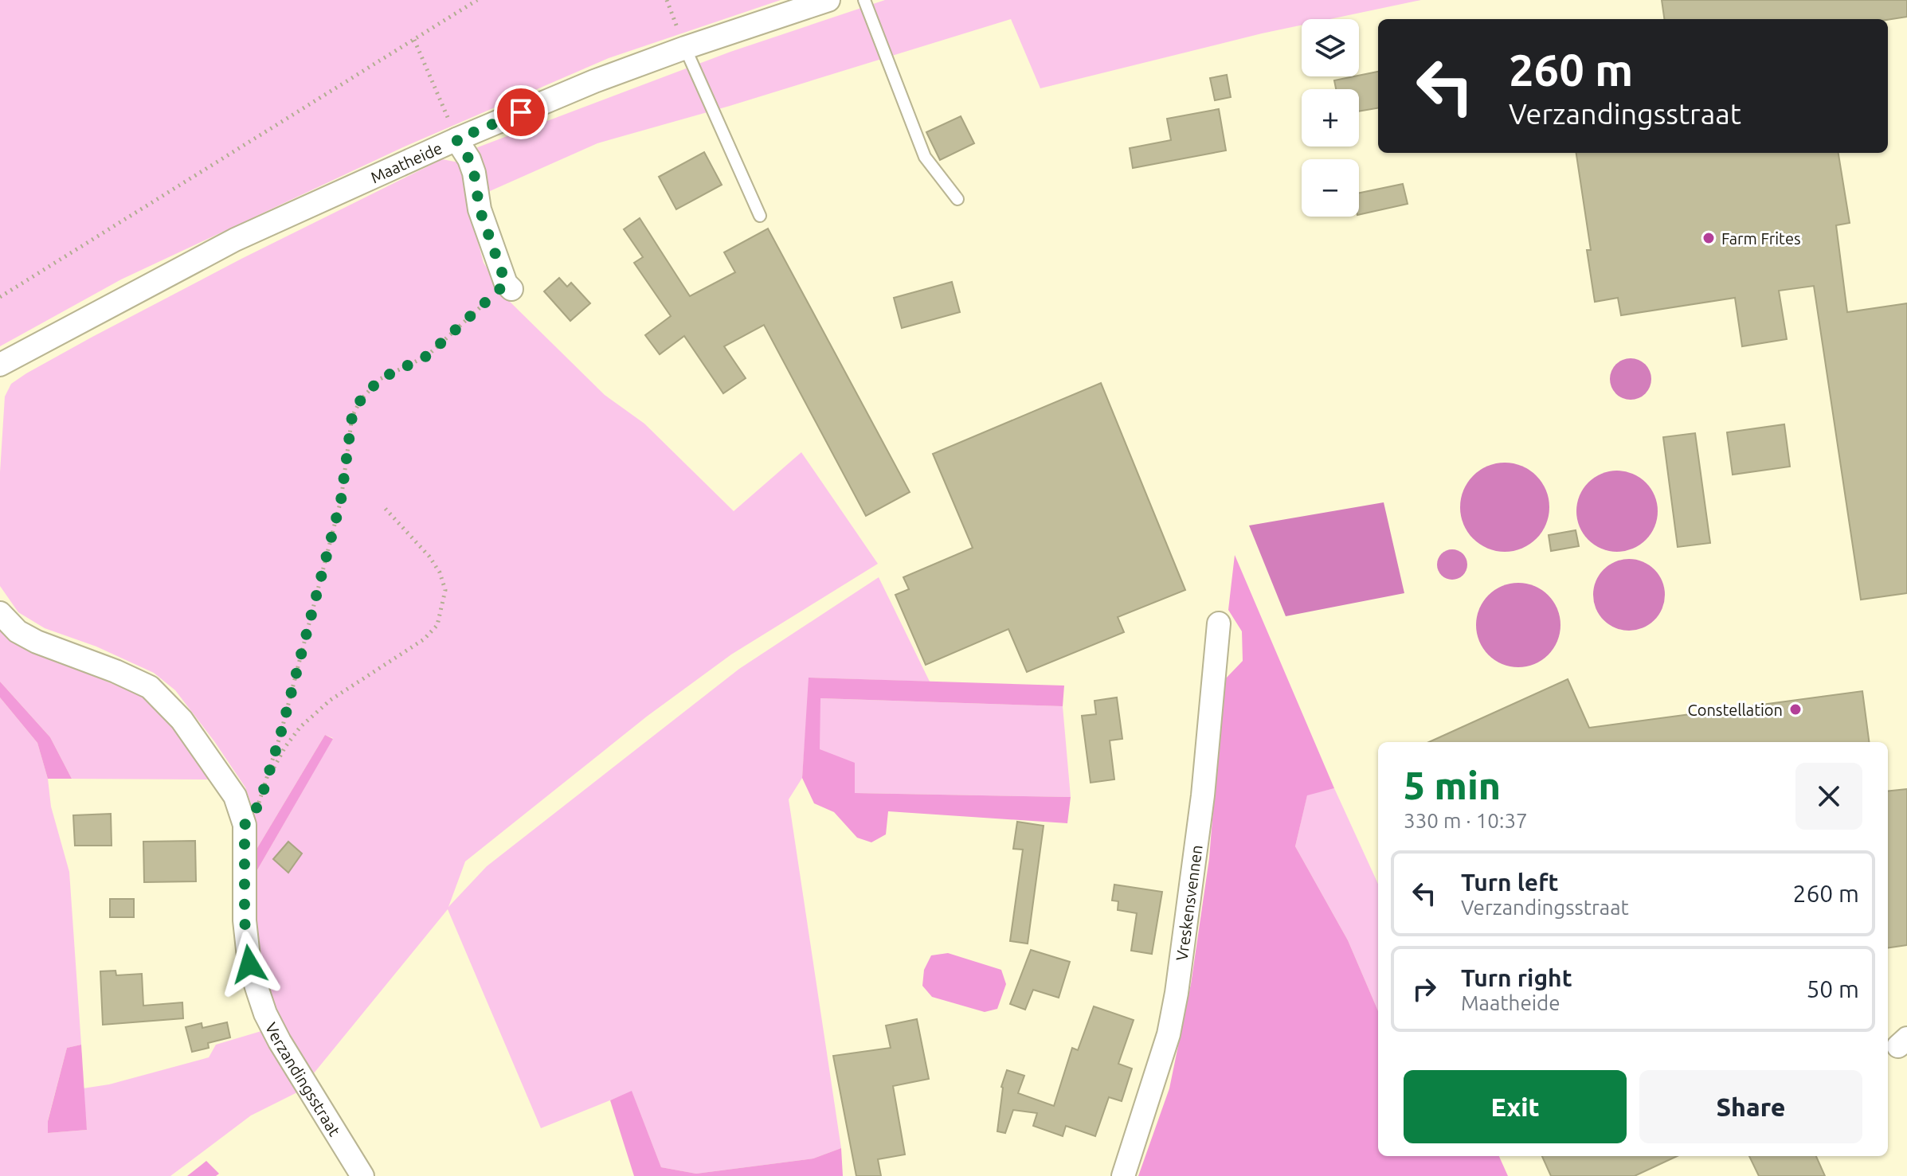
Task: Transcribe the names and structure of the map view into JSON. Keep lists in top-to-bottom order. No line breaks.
{"streets":{"street":["Maatheide","Vreskensvennen","Verzandingsstraat"]},"places":["Farm Frites","Constellation"],"page":{"map_buttons":["+","−"],"turn":["260 m","Verzandingsstraat"],"heading":["5 min","330 m · 10:37"],"list":[{"name":"Turn left","note":"Verzandingsstraat","value":"260 m"},{"name":"Turn right","note":"Maatheide","value":"50 m"}],"buttons":["Exit","Share"]}}
